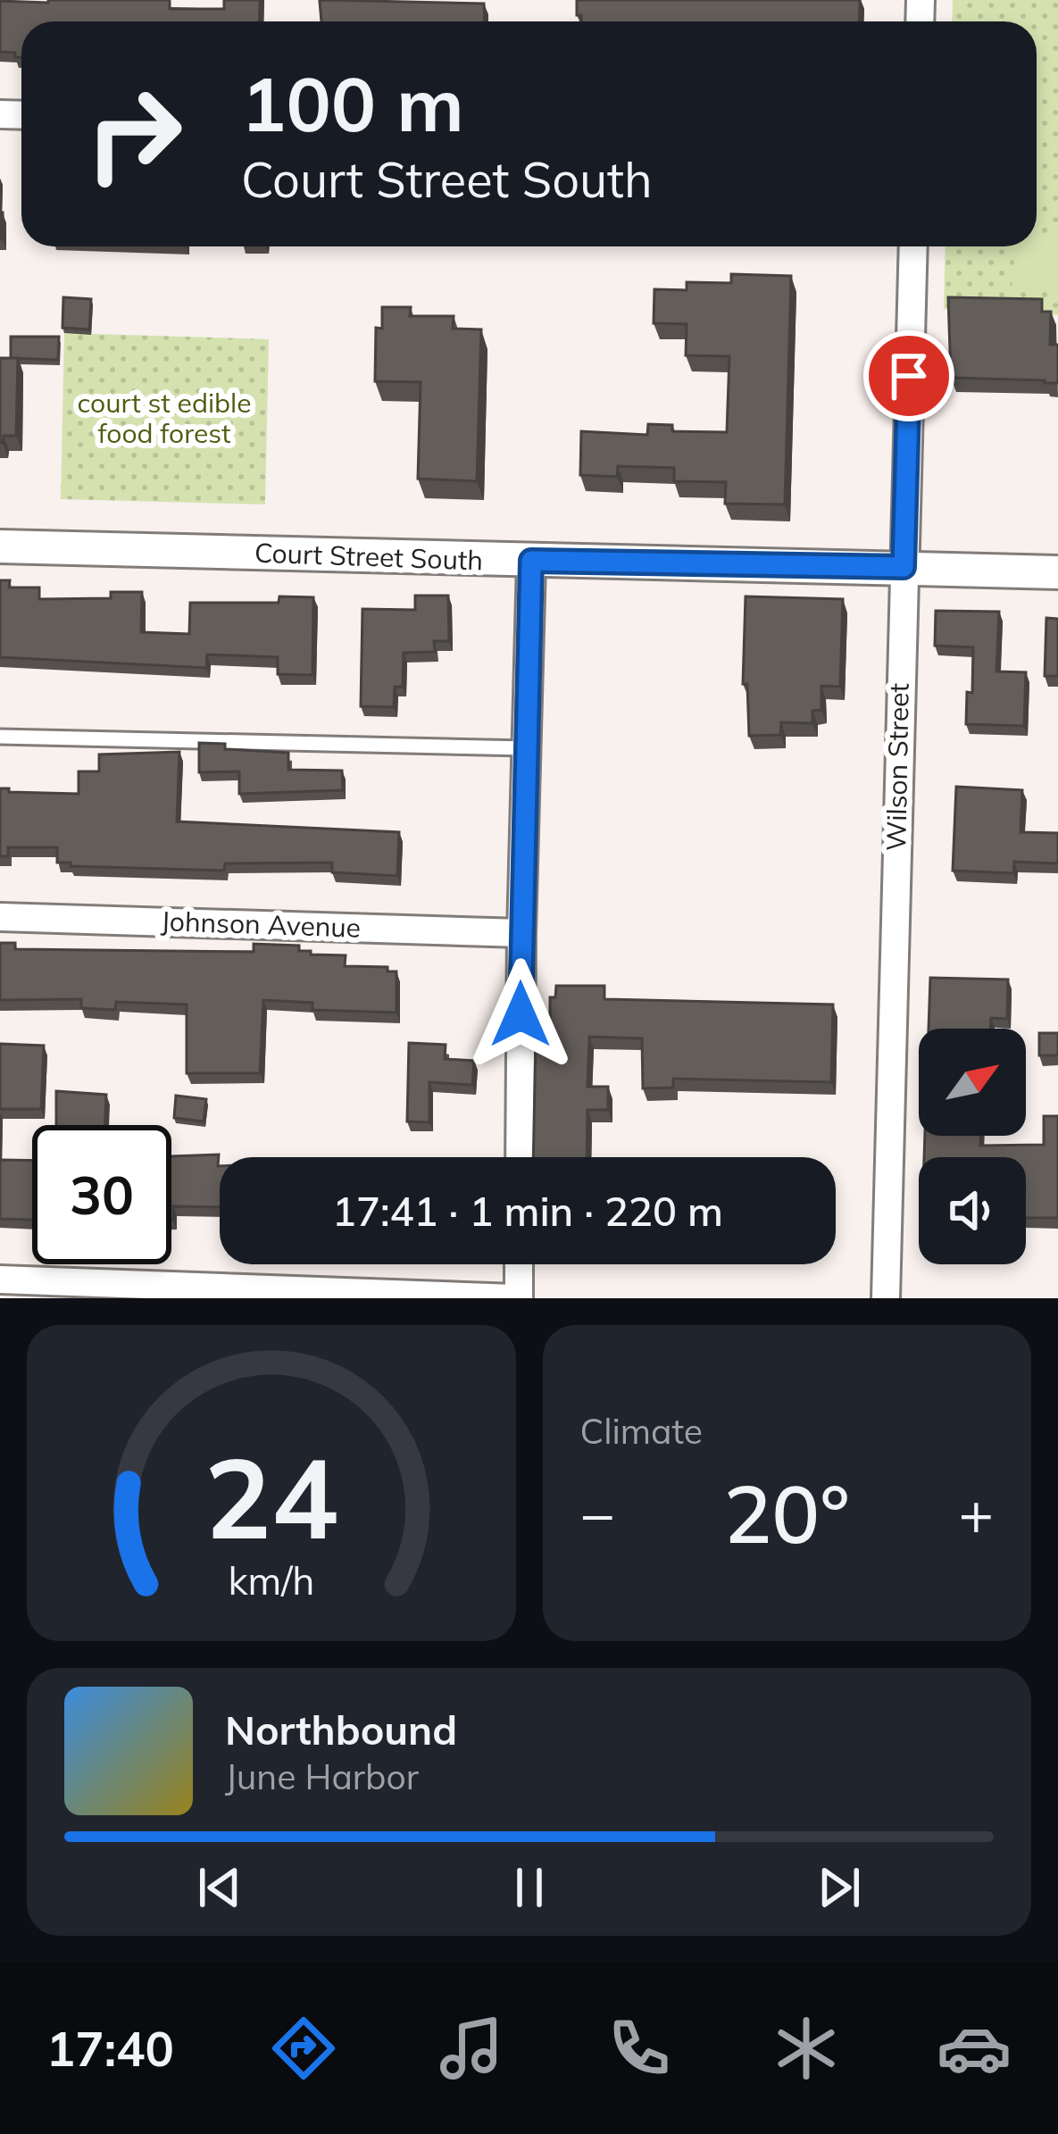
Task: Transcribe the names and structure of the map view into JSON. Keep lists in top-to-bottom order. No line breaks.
{"streets":{"street":["Court Street South","Wilson Street","Johnson Avenue"]},"crossings":[["Court Street South","Wilson Street"]],"parks":["court st edible food forest"],"north":"top right","page":{"turn":["100 m","Court Street South"],"limit":"30","trip":"17:41 · 1 min · 220 m","tile":"Climate","heat":["−","20°","+"],"song":["Northbound","June Harbor"],"tabs":"17:40","gauge":["24","km/h"]}}
